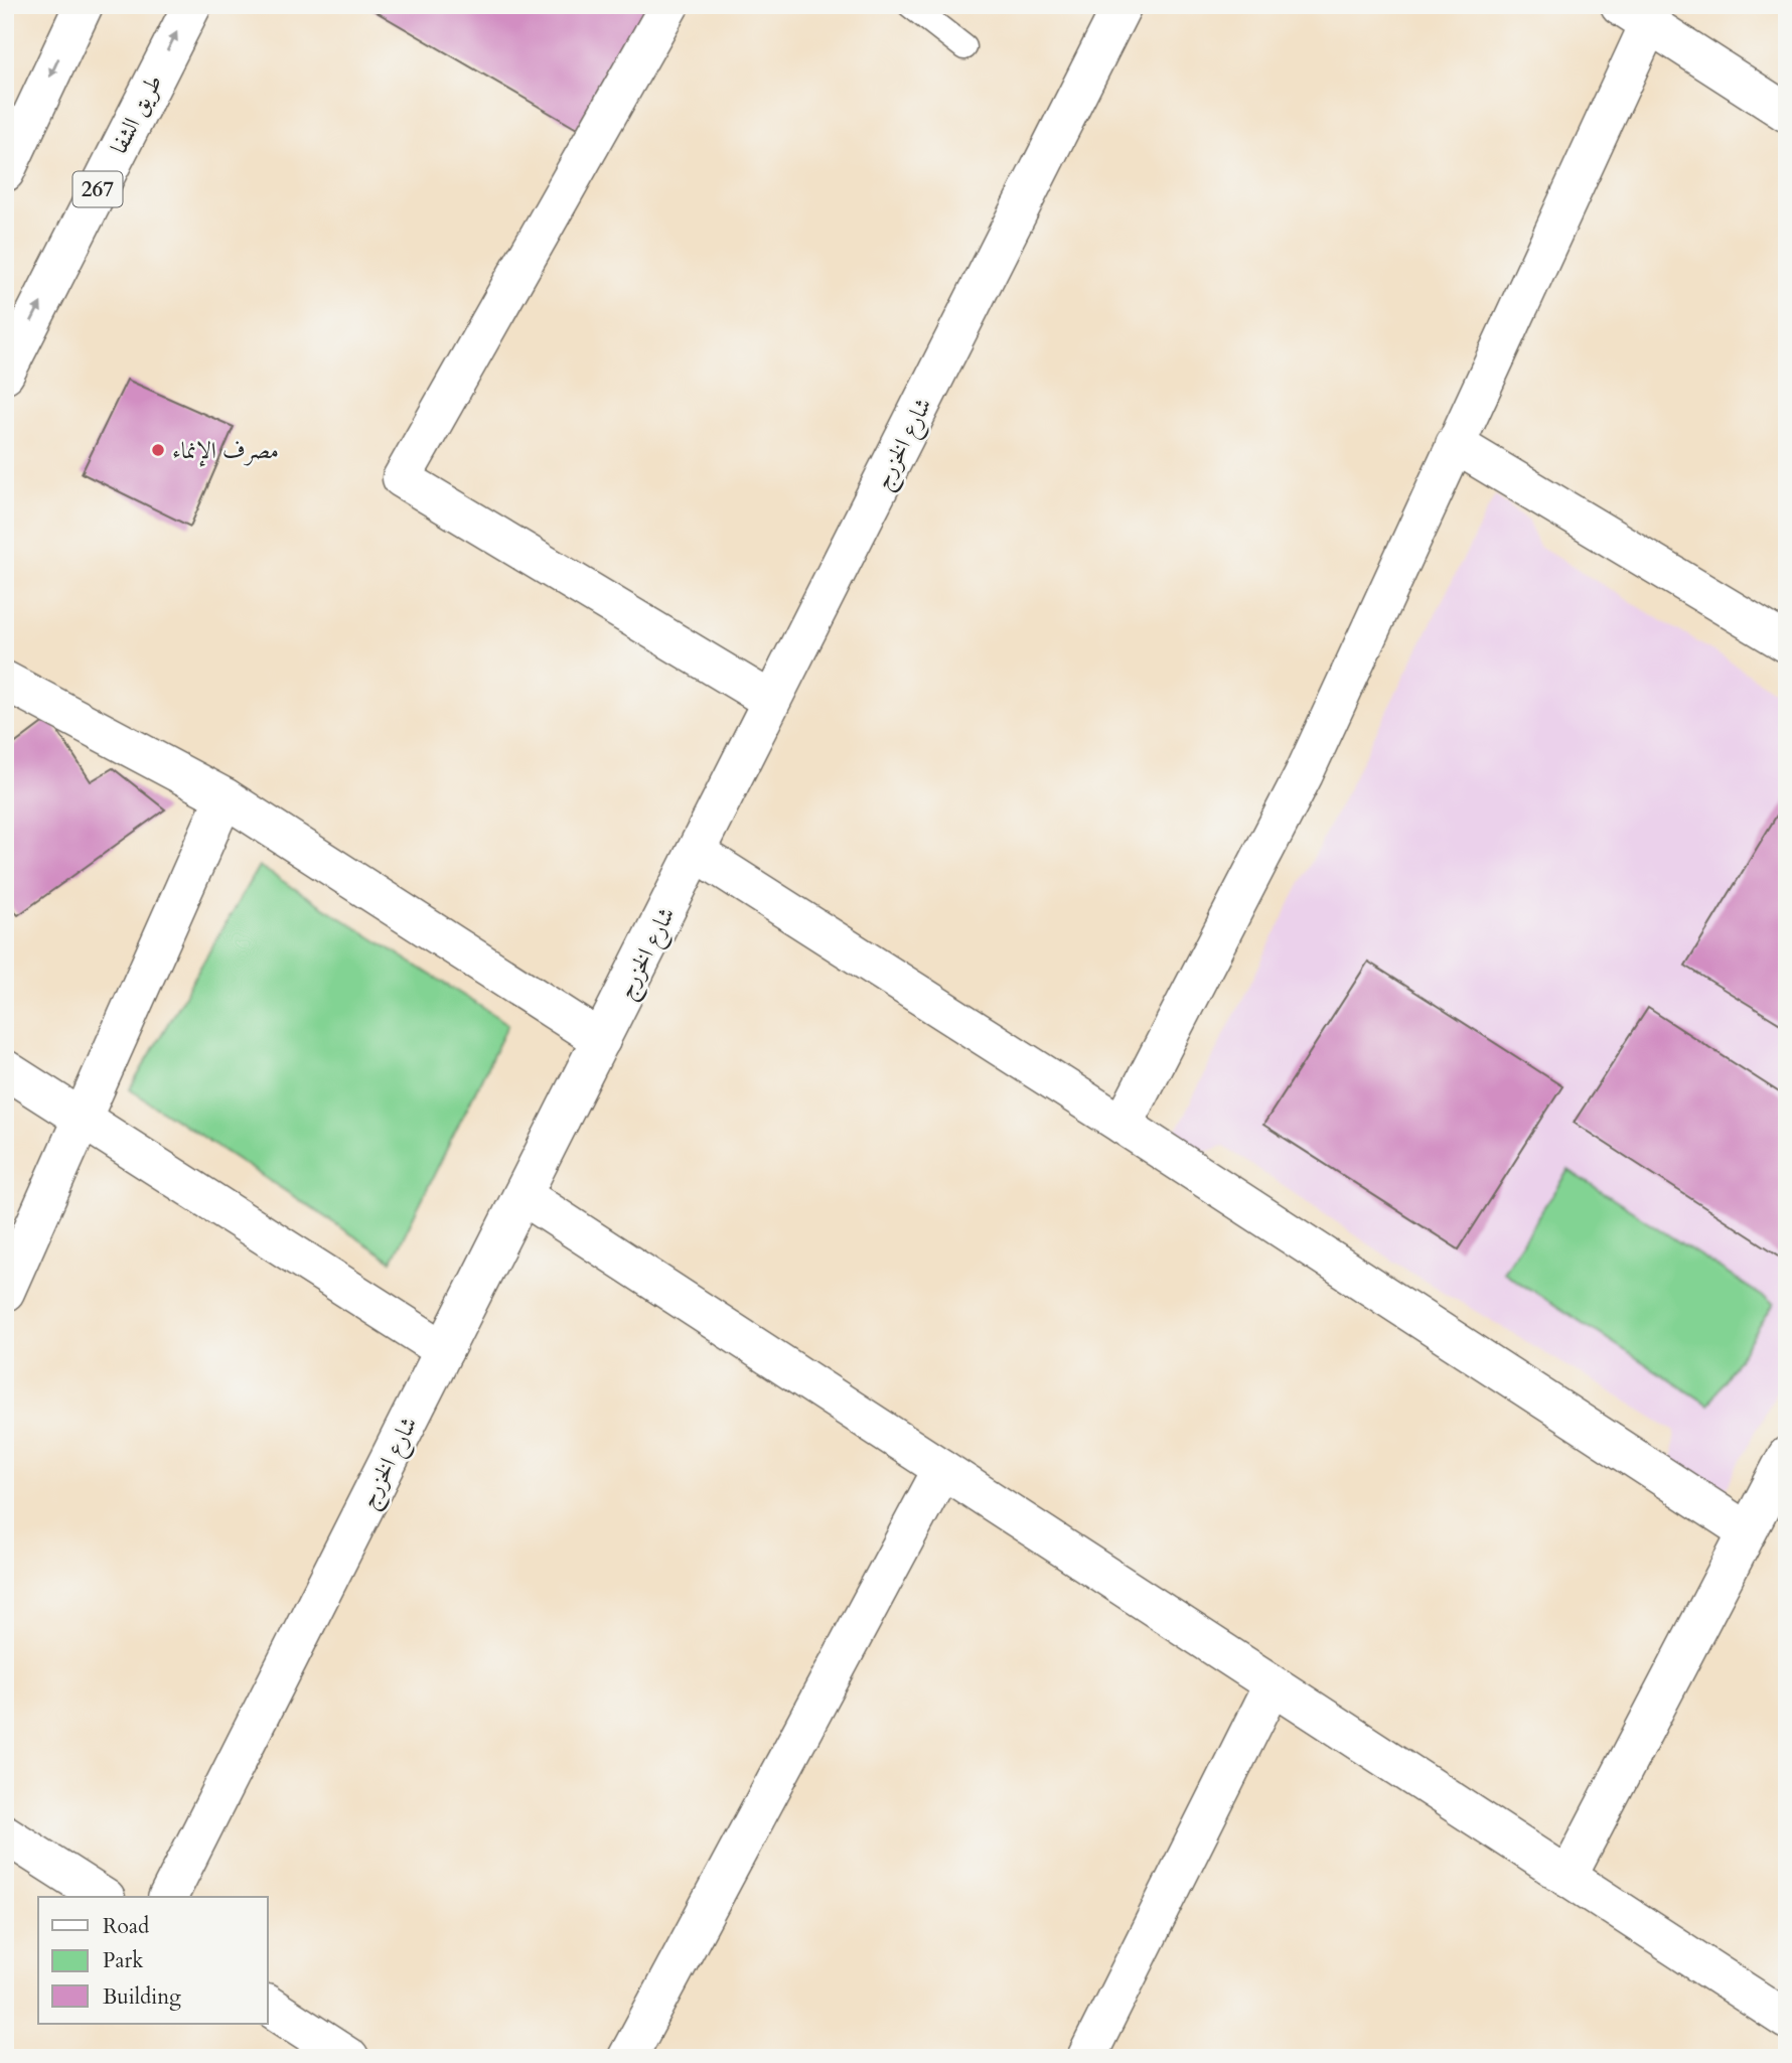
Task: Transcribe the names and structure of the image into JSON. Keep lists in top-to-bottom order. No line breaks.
{"streets":{"street":["طريق الشفا","267","شارع الخزرج"]},"places":["مصرف الإنماء"],"legend":["Road","Park","Building"]}
